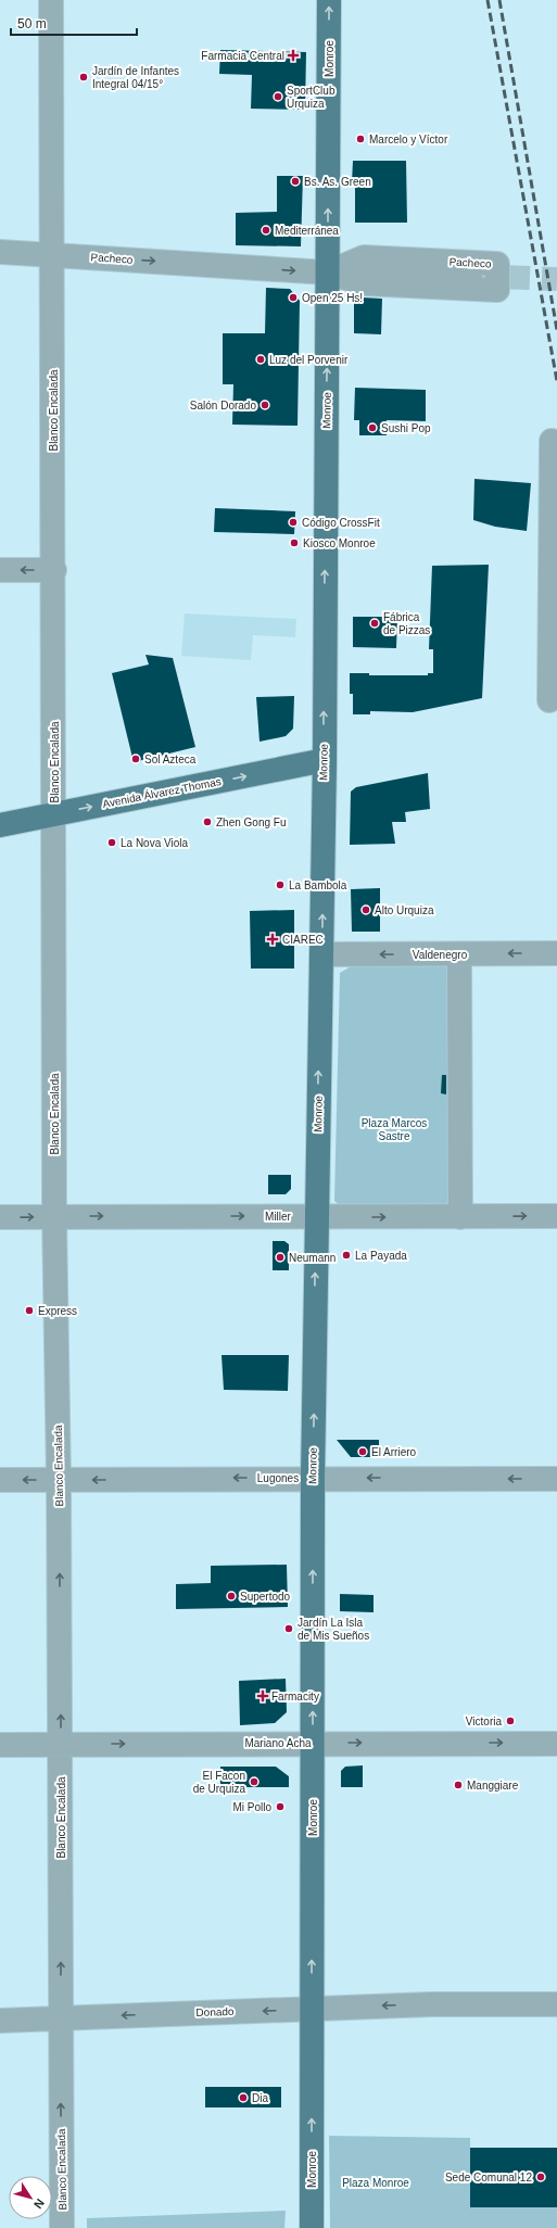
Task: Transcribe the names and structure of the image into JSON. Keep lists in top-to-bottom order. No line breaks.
{"streets":{"main road":["Monroe","Avenida Álvarez Thomas"],"street":["Pacheco","Blanco Encalada","Valdenegro","Miller","Lugones","Mariano Acha","Donado"]},"crossings":[["Monroe","Pacheco"],["Monroe","Avenida Álvarez Thomas"],["Monroe","Valdenegro"],["Monroe","Miller"],["Monroe","Lugones"],["Monroe","Mariano Acha"],["Monroe","Donado"],["Pacheco","Blanco Encalada"],["Blanco Encalada","Avenida Álvarez Thomas"],["Blanco Encalada","Miller"],["Blanco Encalada","Lugones"],["Blanco Encalada","Mariano Acha"],["Blanco Encalada","Donado"]],"one_way":["Monroe","Avenida Álvarez Thomas","Valdenegro","Miller","Lugones","Mariano Acha","Donado"],"parks":["Plaza Marcos Sastre","Plaza Monroe"],"places":{"health":["Farmacia Central","CIAREC","Farmacity"],"other":["Jardín de Infantes Integral 04/15°","SportClub Urquiza","Marcelo y Víctor","Bs. As. Green","Mediterránea","Open 25 Hs!","Luz del Porvenir","Salón Dorado","Sushi Pop","Código CrossFit","Kiosco Monroe","Fábrica de Pizzas","Sol Azteca","Zhen Gong Fu","La Nova Viola","La Bambola","Alto Urquiza","La Payada","Neumann","Express","El Arriero","Supertodo","Jardín La Isla de Mis Sueños","Victoria","El Facon de Urquiza","Manggiare","Mi Pollo","Dia","Sede Comunal 12"]},"scale_bar":"50 m","north":"bottom right"}
